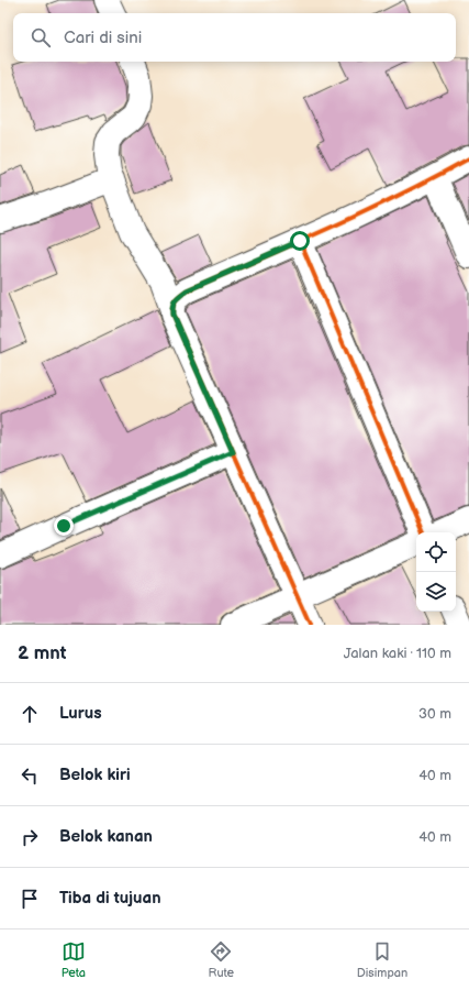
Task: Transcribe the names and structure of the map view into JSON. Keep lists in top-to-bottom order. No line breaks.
{"page":{"search":"Cari di sini","heading":["2 mnt","Jalan kaki · 110 m"],"list":[["Lurus","30 m"],["Belok kiri","40 m"],["Belok kanan","40 m"],"Tiba di tujuan"],"nav":["Peta","Rute","Disimpan"]}}
